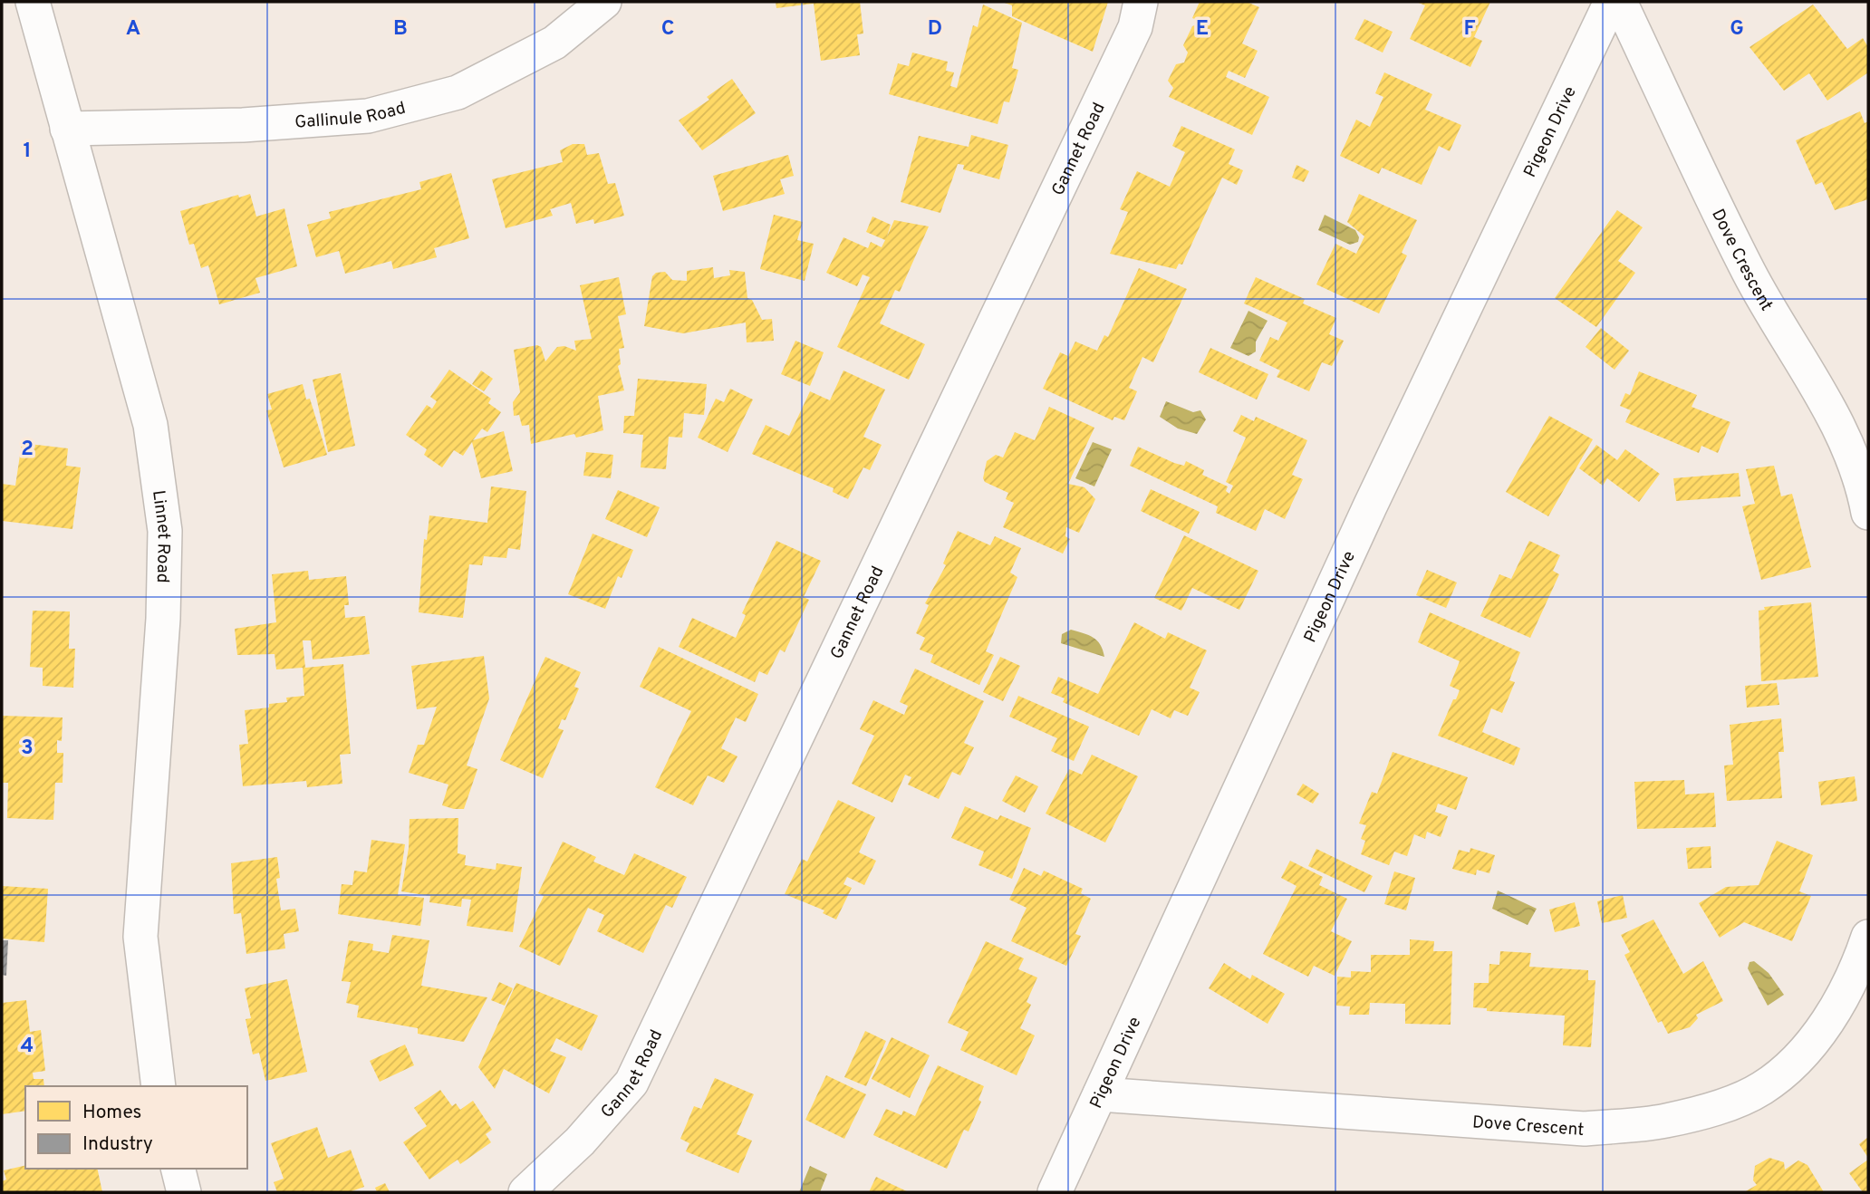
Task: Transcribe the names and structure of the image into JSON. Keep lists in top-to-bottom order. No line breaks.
{"streets":{"street":["Gallinule Road","Pigeon Drive","Gannet Road","Dove Crescent","Linnet Road"]},"crossings":[["Gallinule Road","Linnet Road"],["Pigeon Drive","Dove Crescent"]],"legend":["Homes","Industry"],"grid":{"columns":["A","B","C","D","E","F","G"],"rows":["1","2","3","4"]}}
